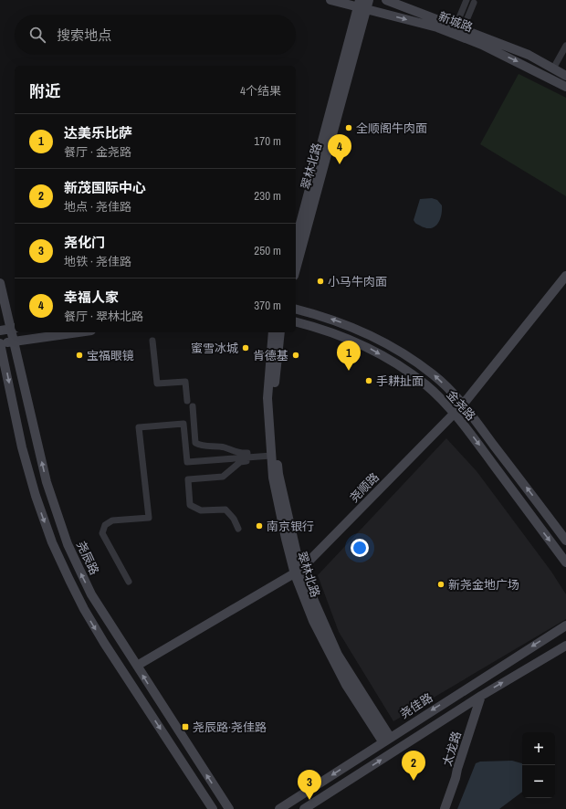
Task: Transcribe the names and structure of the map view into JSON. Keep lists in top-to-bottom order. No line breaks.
{"streets":{"main road":["新城路","翠林北路","金尧路","尧顺路","尧辰路","尧佳路","太龙路"]},"crossings":[["新城路","翠林北路"],["翠林北路","尧顺路"],["翠林北路","尧佳路"],["金尧路","尧顺路"],["尧顺路","尧辰路"]],"places":{"other":["全顺阁牛肉面","小马牛肉面","蜜雪冰城","宝福眼镜","肯德基","手耕扯面","南京银行","新尧金地广场"],"transit":["尧辰路·尧佳路"]},"page":{"search":"搜索地点","heading":["附近","4个结果"],"list":[{"mark":"1","name":"达美乐比萨","note":"餐厅 · 金尧路","value":"170 m"},{"mark":"2","name":"新茂国际中心","note":"地点 · 尧佳路","value":"230 m"},{"mark":"3","name":"尧化门","note":"地铁 · 尧佳路","value":"250 m"},{"mark":"4","name":"幸福人家","note":"餐厅 · 翠林北路","value":"370 m"}],"pins":["4","1","2","3"],"map_buttons":["+","−"]}}
